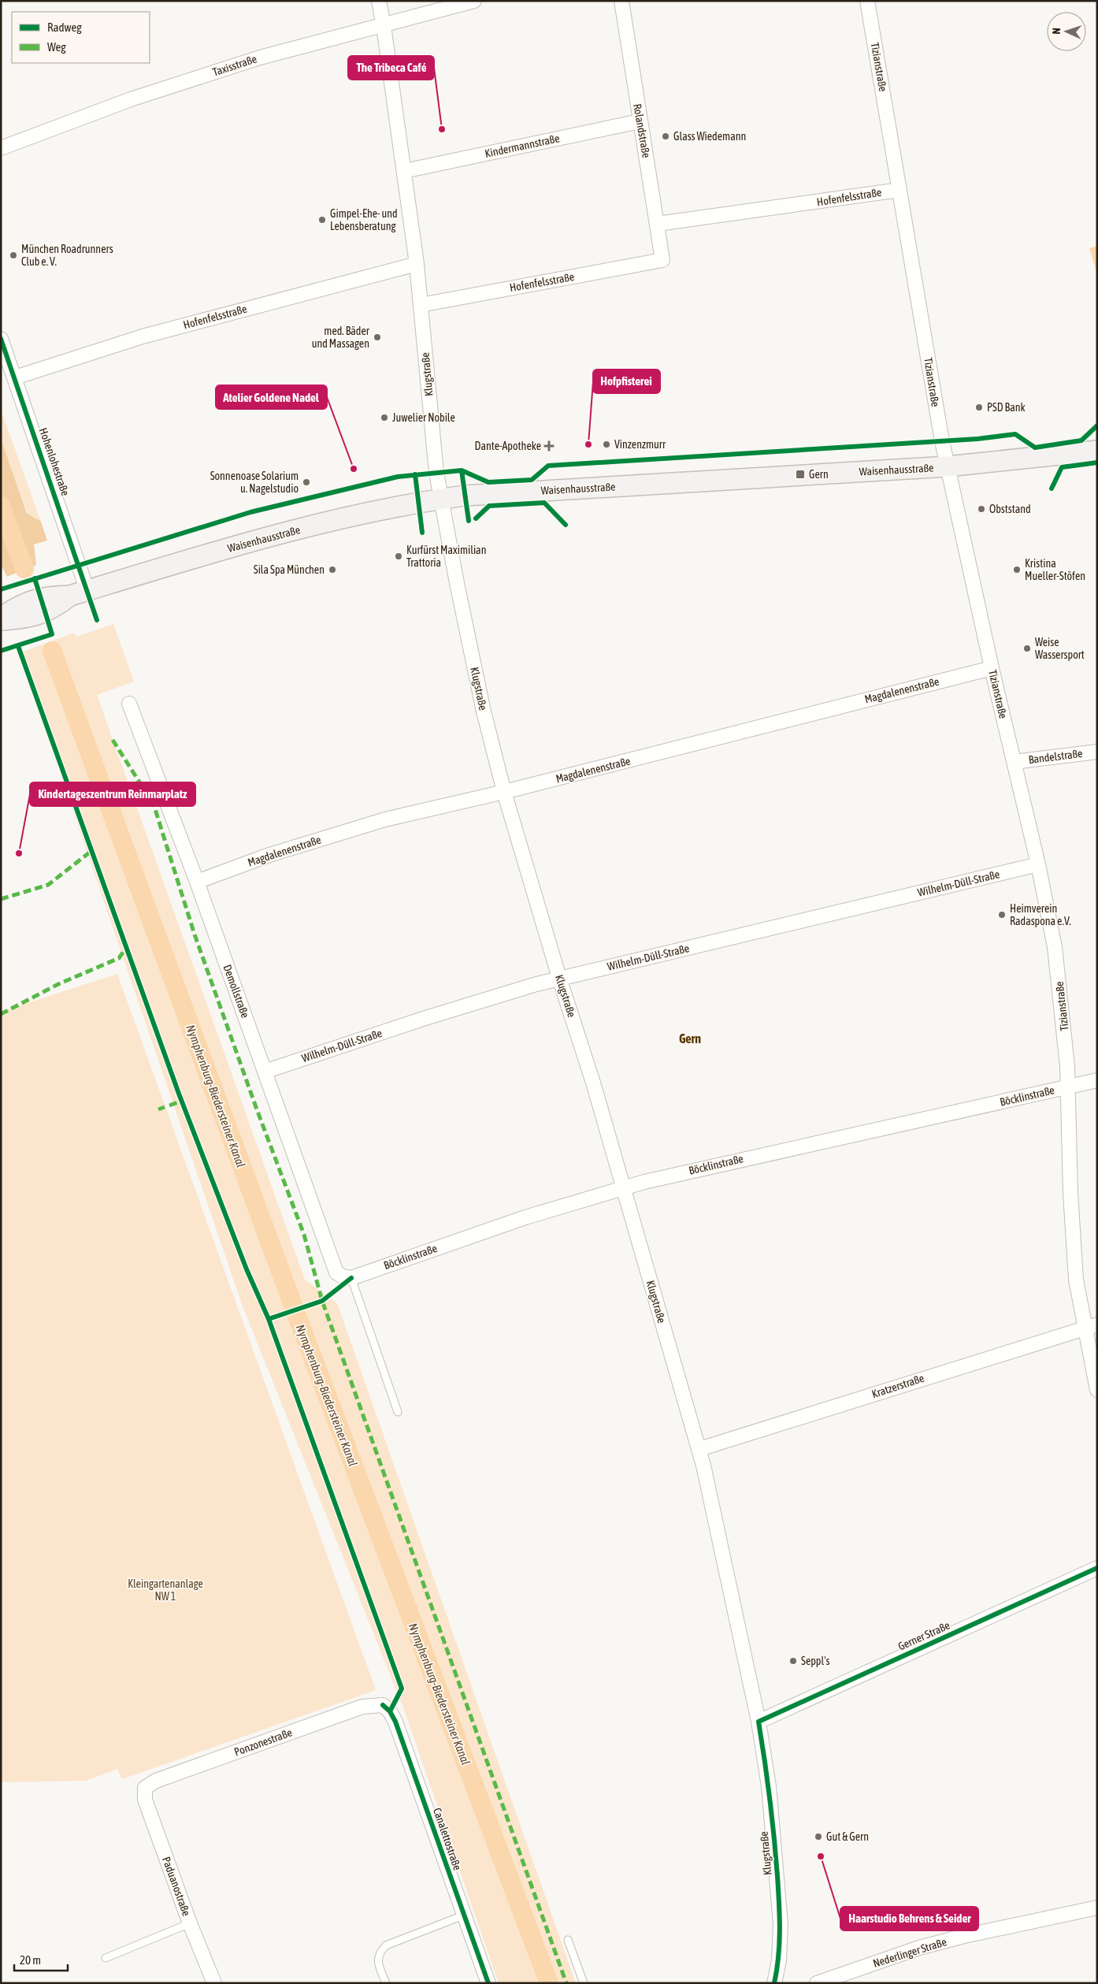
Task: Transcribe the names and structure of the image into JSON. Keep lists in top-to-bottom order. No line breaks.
{"streets":{"street":["Taxisstraße","Tizianstraße","Rolandstraße","Kindermannstraße","Hofenfelsstraße","Klugstraße","Hohenlohestraße","Waisenhausstraße","Magdalenenstraße","Bandelstraße","Wilhelm-Düll-Straße","Demollstraße","Böcklinstraße","Kratzerstraße","Gerner Straße","Ponzonestraße","Canalettostraße","Paduanostraße","Nederlinger Straße"]},"crossings":[["Taxisstraße","Klugstraße"],["Tizianstraße","Hofenfelsstraße"],["Tizianstraße","Waisenhausstraße"],["Tizianstraße","Magdalenenstraße"],["Tizianstraße","Bandelstraße"],["Tizianstraße","Wilhelm-Düll-Straße"],["Tizianstraße","Böcklinstraße"],["Tizianstraße","Kratzerstraße"],["Rolandstraße","Kindermannstraße"],["Rolandstraße","Hofenfelsstraße"],["Kindermannstraße","Klugstraße"],["Hofenfelsstraße","Klugstraße"],["Hofenfelsstraße","Hohenlohestraße"],["Klugstraße","Waisenhausstraße"],["Klugstraße","Magdalenenstraße"],["Klugstraße","Wilhelm-Düll-Straße"],["Klugstraße","Böcklinstraße"],["Klugstraße","Kratzerstraße"],["Klugstraße","Gerner Straße"],["Hohenlohestraße","Waisenhausstraße"],["Magdalenenstraße","Demollstraße"],["Wilhelm-Düll-Straße","Demollstraße"],["Demollstraße","Böcklinstraße"],["Ponzonestraße","Canalettostraße"],["Ponzonestraße","Paduanostraße"]],"districts":["Gern"],"water":["Nymphenburg-Biedersteiner Kanal"],"parks":["Kleingartenanlage NW 1"],"places":{"other":["The Tribeca Café","Glass Wiedemann","Gimpel-Ehe- und Lebensberatung","München Roadrunners Club e. V.","med. Bäder und Massagen","PSD Bank","Juwelier Nobile","Hofpfisterei","Vinzenzmurr","Atelier Goldene Nadel","Sonnenoase Solarium u. Nagelstudio","Obststand","Kurfürst Maximilian Trattoria","Sila Spa München","Kristina Mueller-Stöfen","Weise Wassersport","Kindertageszentrum Reinmarplatz","Heimverein Radaspona e.V.","Seppl's","Gut & Gern","Haarstudio Behrens & Seider"],"health":["Dante-Apotheke"],"transit":["Gern"]},"legend":["Radweg","Weg"],"scale_bar":"20 m","north":"left"}
